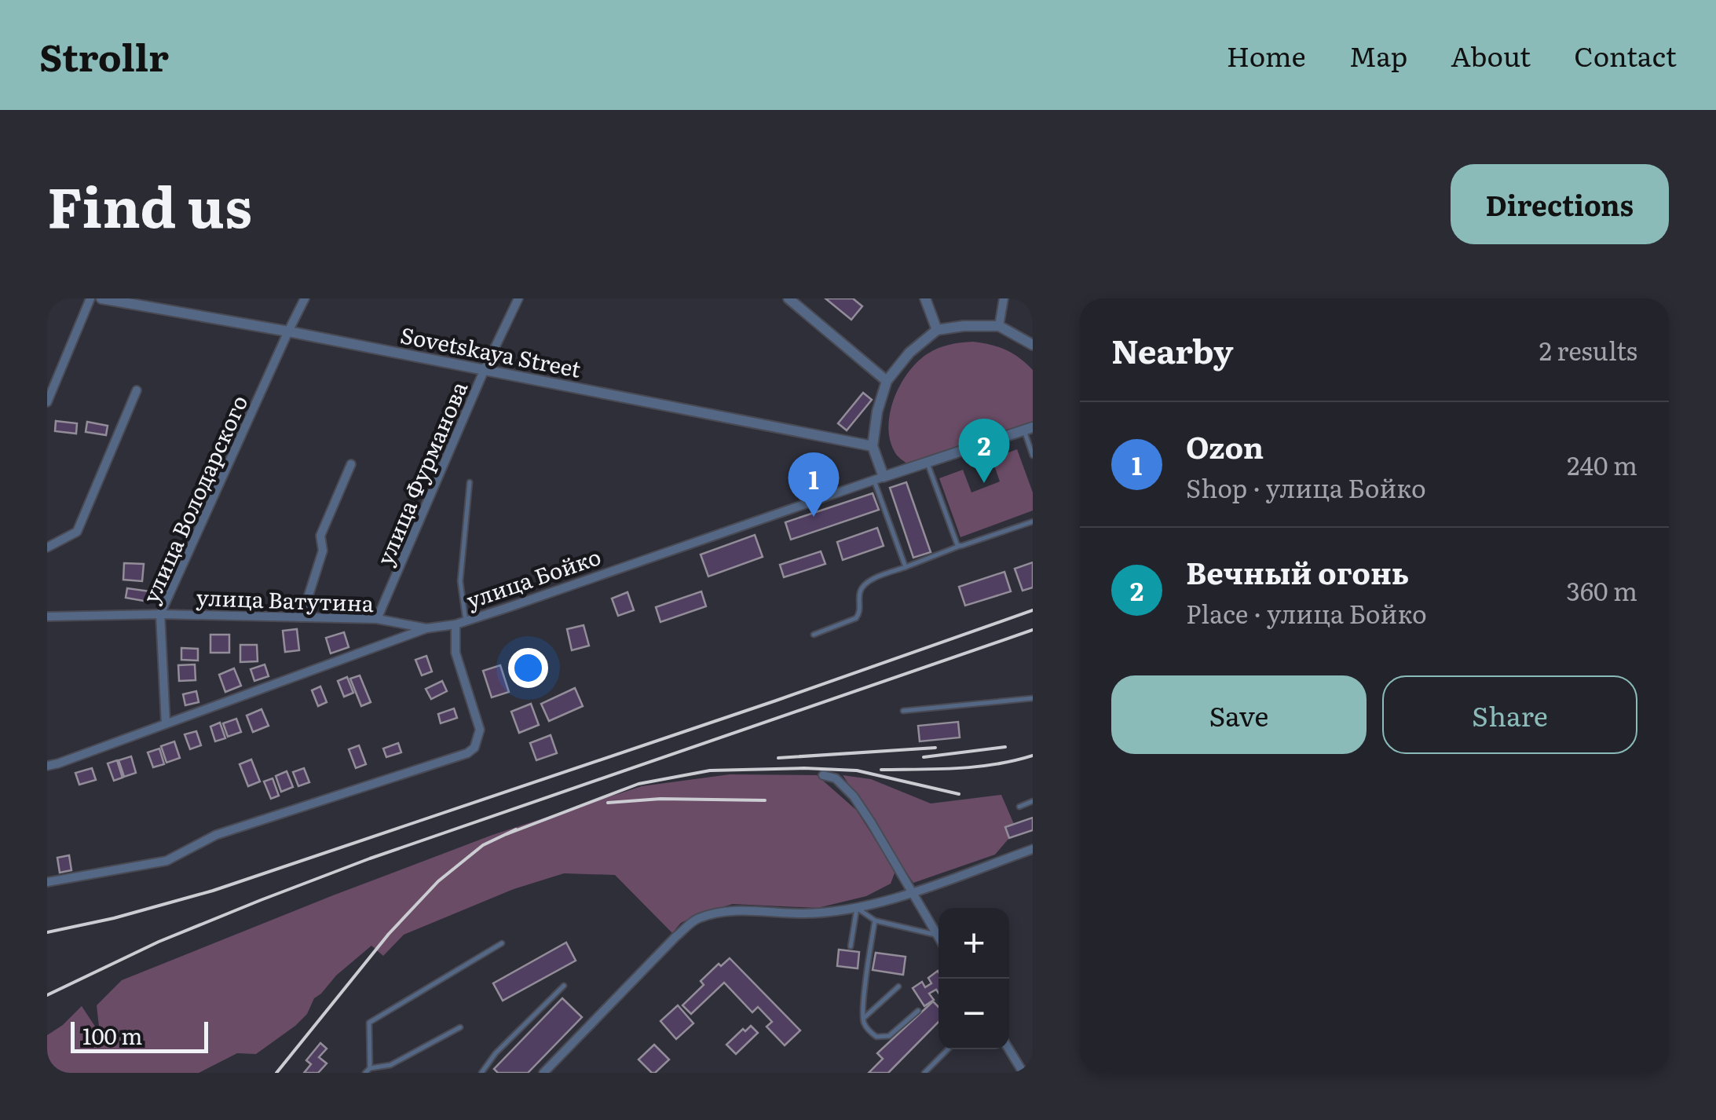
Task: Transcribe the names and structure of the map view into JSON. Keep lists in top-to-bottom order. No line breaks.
{"streets":{"street":["Sovetskaya Street","улица Фурманова","улица Володарского","улица Бойко","улица Ватутина"]},"crossings":[["Sovetskaya Street","улица Фурманова"],["Sovetskaya Street","улица Володарского"],["улица Фурманова","улица Ватутина"],["улица Володарского","улица Бойко"],["улица Володарского","улица Ватутина"],["улица Бойко","улица Ватутина"]],"scale_bar":"100 m","page":{"header":"Strollr","nav":["Home","Map","About","Contact"],"title":"Find us","buttons":["Directions",["Save","Share"]],"heading":["Nearby","2 results"],"list":[{"mark":"1","name":"Ozon","note":"Shop · улица Бойко","value":"240 m"},{"mark":"2","name":"Вечный огонь","note":"Place · улица Бойко","value":"360 m"}],"pins":["2","1"],"map_buttons":["+","−"],"scale":"100 m"}}
